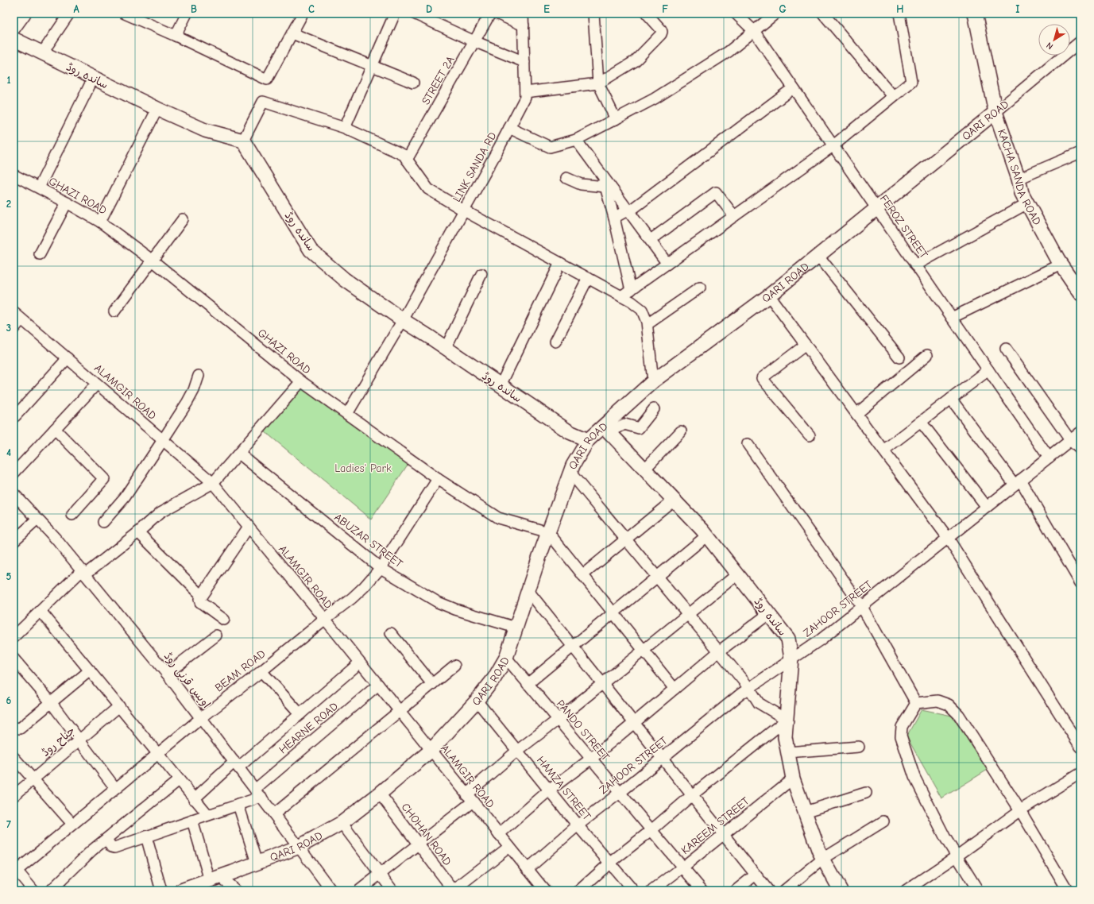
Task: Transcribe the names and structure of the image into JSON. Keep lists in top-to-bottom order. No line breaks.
{"streets":{"main road":["ساندہ روڈ","QARI ROAD","KACHA SANDA ROAD"],"street":["STREET 2A","LINK SANDA RD","GHAZI ROAD","FEROZ STREET","ALAMGIR ROAD","ABUZAR STREET","ZAHOOR STREET","BEAM ROAD","اویس قرنی روڈ","HEARNE ROAD","PANDO STREET","جناح روڈ","HAMZA STREET","KAREEM STREET","CHOHAN ROAD"]},"crossings":[["ساندہ روڈ","QARI ROAD"],["ساندہ روڈ","LINK SANDA RD"],["ساندہ روڈ","ZAHOOR STREET"],["ساندہ روڈ","KAREEM STREET"],["QARI ROAD","KACHA SANDA ROAD"],["QARI ROAD","GHAZI ROAD"],["QARI ROAD","FEROZ STREET"],["QARI ROAD","ALAMGIR ROAD"],["QARI ROAD","ABUZAR STREET"],["QARI ROAD","اویس قرنی روڈ"],["QARI ROAD","PANDO STREET"],["QARI ROAD","HAMZA STREET"],["QARI ROAD","CHOHAN ROAD"],["LINK SANDA RD","GHAZI ROAD"],["GHAZI ROAD","BEAM ROAD"],["FEROZ STREET","ZAHOOR STREET"],["ALAMGIR ROAD","ZAHOOR STREET"],["ALAMGIR ROAD","BEAM ROAD"],["ALAMGIR ROAD","HEARNE ROAD"],["ABUZAR STREET","BEAM ROAD"],["ZAHOOR STREET","PANDO STREET"],["ZAHOOR STREET","HAMZA STREET"],["BEAM ROAD","اویس قرنی روڈ"],["اویس قرنی روڈ","HEARNE ROAD"],["PANDO STREET","KAREEM STREET"]],"parks":["Ladies' Park"],"north":"bottom left","grid":{"columns":["A","B","C","D","E","F","G","H","I"],"rows":["1","2","3","4","5","6","7"]}}
